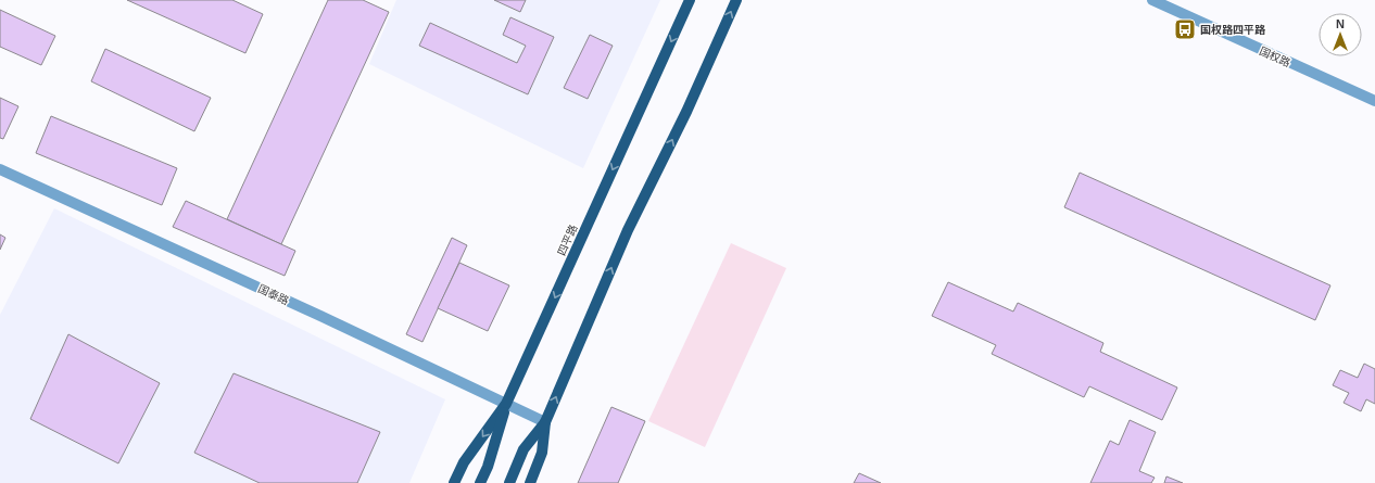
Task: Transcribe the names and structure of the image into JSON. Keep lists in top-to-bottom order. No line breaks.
{"streets":{"main road":["四平路"],"street":["国权路","国泰路"]},"crossings":[["四平路","国泰路"]],"places":{"bus stop":["国权路四平路"]},"north":"top"}
